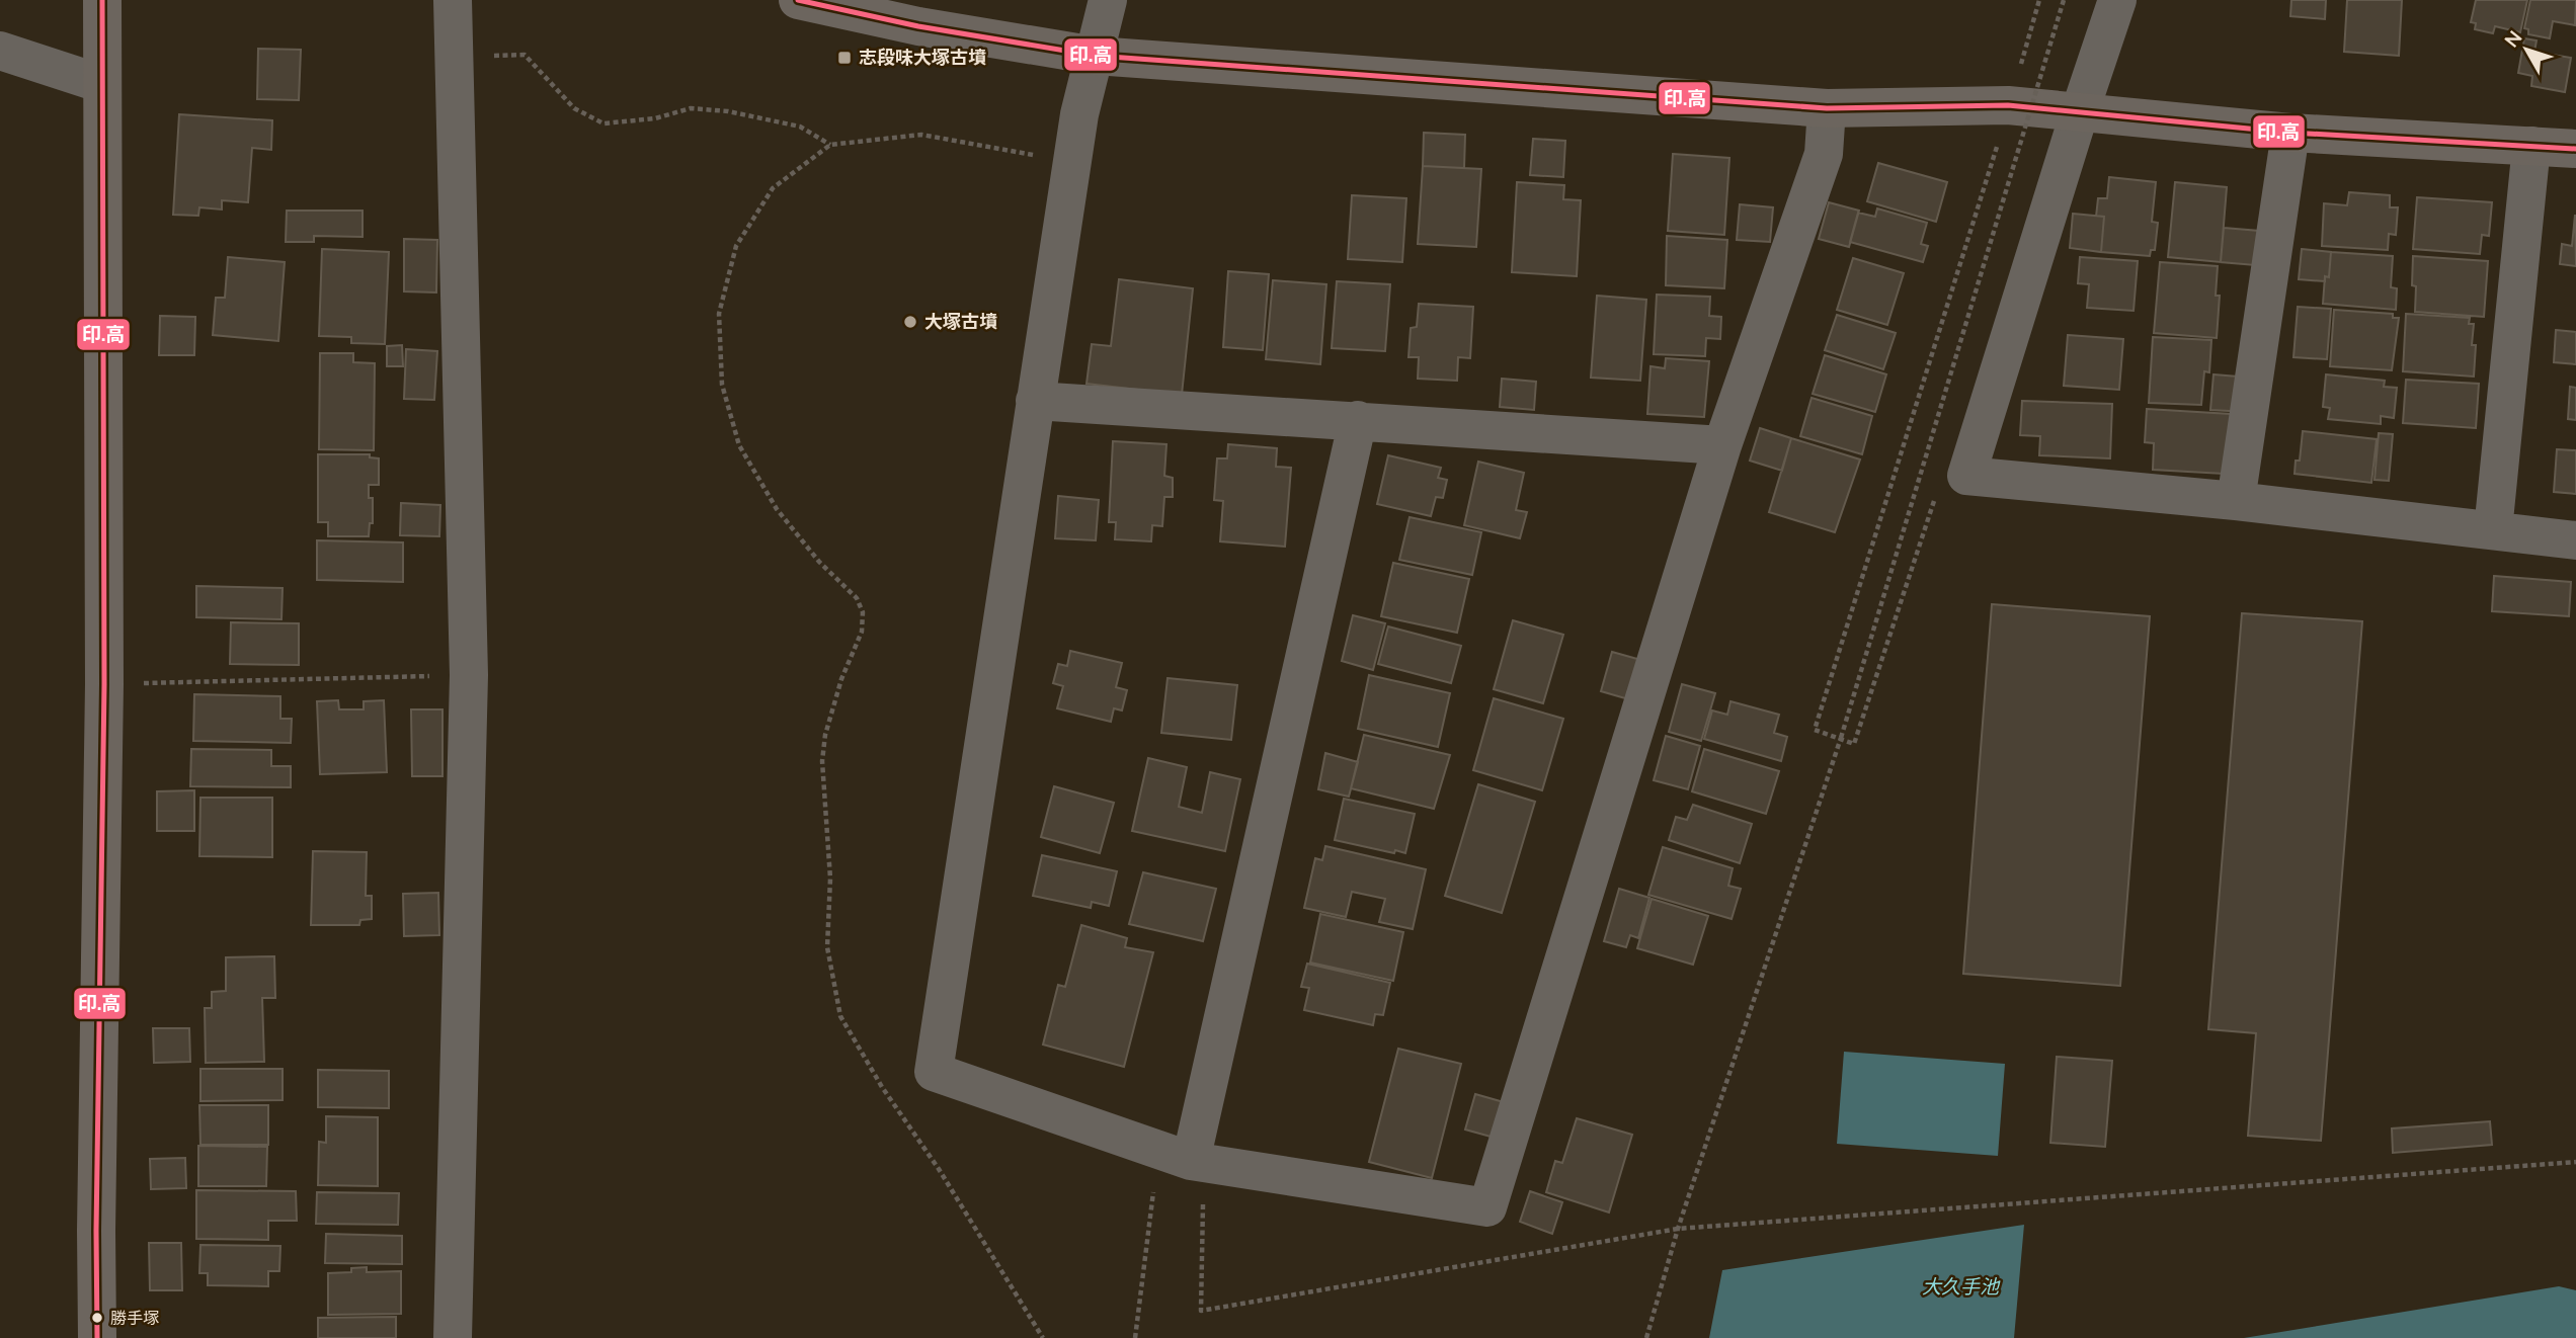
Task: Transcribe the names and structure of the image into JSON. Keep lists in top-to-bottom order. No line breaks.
{"water":["大久手池"],"places":{"transit":["志段味大塚古墳"],"other":["大塚古墳","勝手塚"]},"lines":["transit line 印.高"],"north":"top left"}
